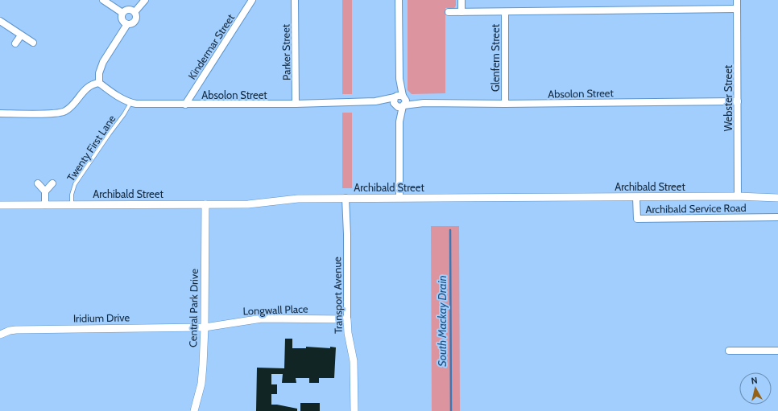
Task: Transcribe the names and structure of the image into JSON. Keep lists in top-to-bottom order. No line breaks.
{"streets":{"street":["Kindermar Street","Parker Street","Glenfern Street","Absolon Street","Webster Street","Archibald Street","Archibald Service Road","Transport Avenue","Central Park Drive","Longwall Place","Iridium Drive"],"lane":["Twenty First Lane"]},"crossings":[["Kindermar Street","Absolon Street"],["Parker Street","Absolon Street"],["Glenfern Street","Absolon Street"],["Absolon Street","Webster Street"],["Absolon Street","Twenty First Lane"],["Webster Street","Archibald Street"],["Twenty First Lane","Archibald Street"],["Archibald Street","Archibald Service Road"],["Archibald Street","Transport Avenue"],["Archibald Street","Central Park Drive"],["Transport Avenue","Longwall Place"],["Central Park Drive","Longwall Place"],["Central Park Drive","Iridium Drive"],["Longwall Place","Iridium Drive"]],"water":["South Mackay Drain"],"north":"top"}
